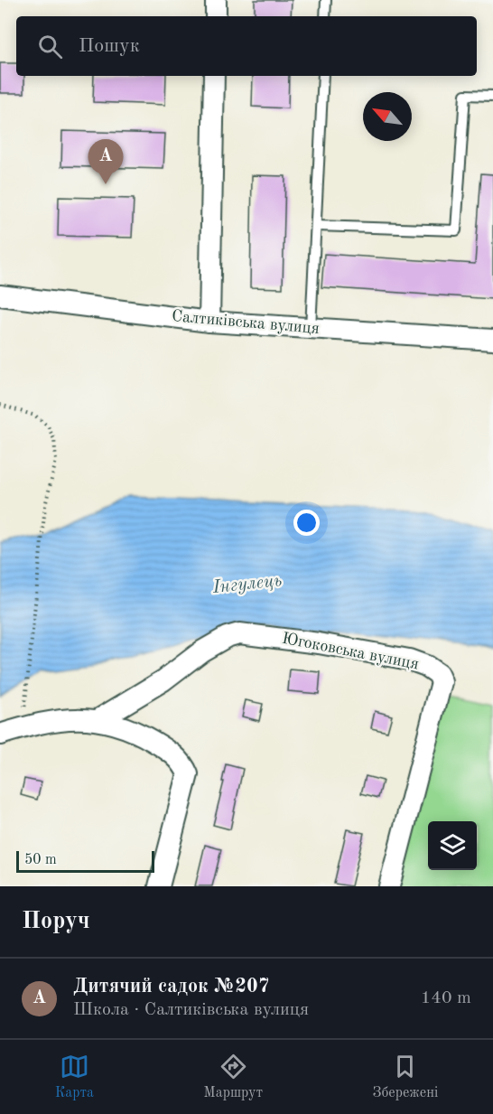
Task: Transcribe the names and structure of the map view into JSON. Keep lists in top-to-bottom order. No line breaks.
{"streets":{"street":["Салтиківська вулиця","Югоковська вулиця"]},"water":["Інгулець"],"scale_bar":"50 m","north":"top left","page":{"search":"Пошук","pins":"A","scale":"50 m","heading":"Поруч","list":[{"mark":"A","name":"Дитячий садок №207","note":"Школа · Салтиківська вулиця","value":"140 m"}],"nav":["Карта","Маршрут","Збережені"]}}
